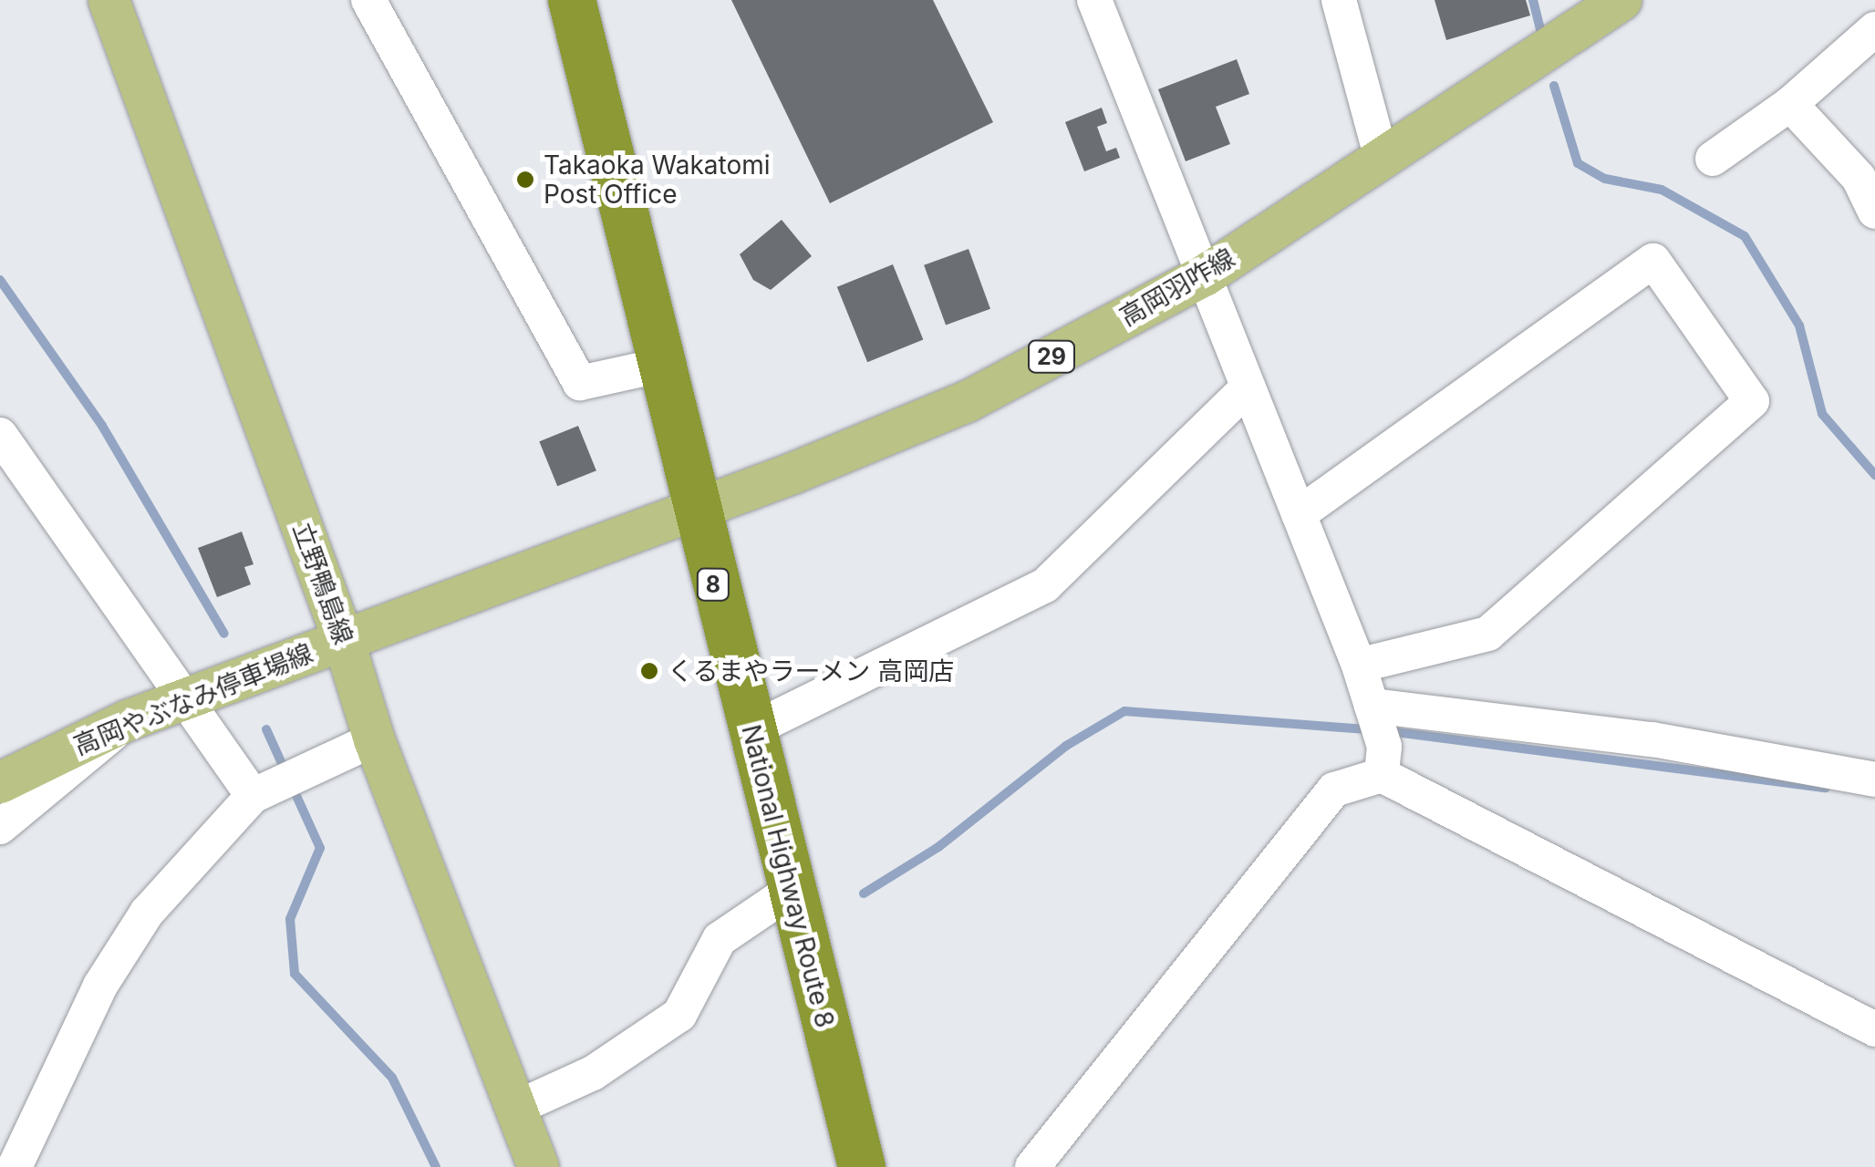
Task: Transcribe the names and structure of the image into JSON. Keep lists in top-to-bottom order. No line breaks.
{"streets":{"highway":["8","National Highway Route 8"],"main road":["高岡羽咋線","29","立野鴨島線","高岡やぶなみ停車場線"]},"crossings":[["高岡羽咋線","高岡やぶなみ停車場線"],["高岡羽咋線","National Highway Route 8"],["立野鴨島線","高岡やぶなみ停車場線"],["高岡やぶなみ停車場線","National Highway Route 8"]],"places":["Takaoka Wakatomi Post Office","くるまやラーメン 高岡店"]}
